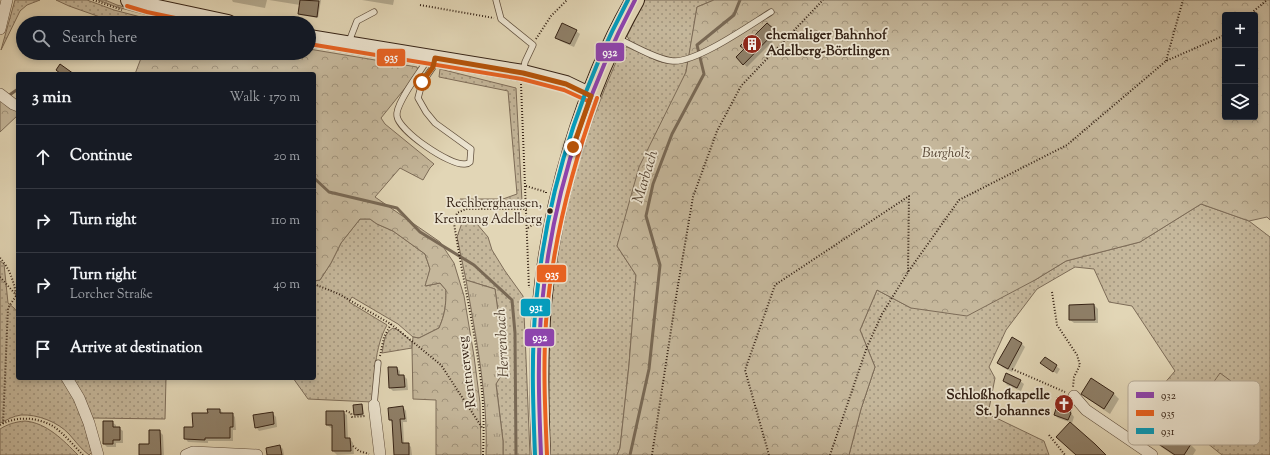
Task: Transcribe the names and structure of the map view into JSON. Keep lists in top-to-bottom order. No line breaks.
{"streets":{"path":["Rentnerweg"]},"water":["Marbach","Herrenbach"],"parks":["Burgholz"],"places":{"building":["ehemaliger Bahnhof Adelberg-Börtlingen"],"other":["Rechberghausen, Kreuzung Adelberg"],"church":["Schloßhofkapelle St. Johannes"]},"lines":["transit line 932","transit line 931","transit line 935"],"legend":["932","935","931"],"page":{"map_buttons":["+","−"],"search":"Search here","heading":["3 min","Walk · 170 m"],"list":[["Continue","20 m"],["Turn right","110 m"],["Turn right","Lorcher Straße","40 m"],"Arrive at destination"]}}
